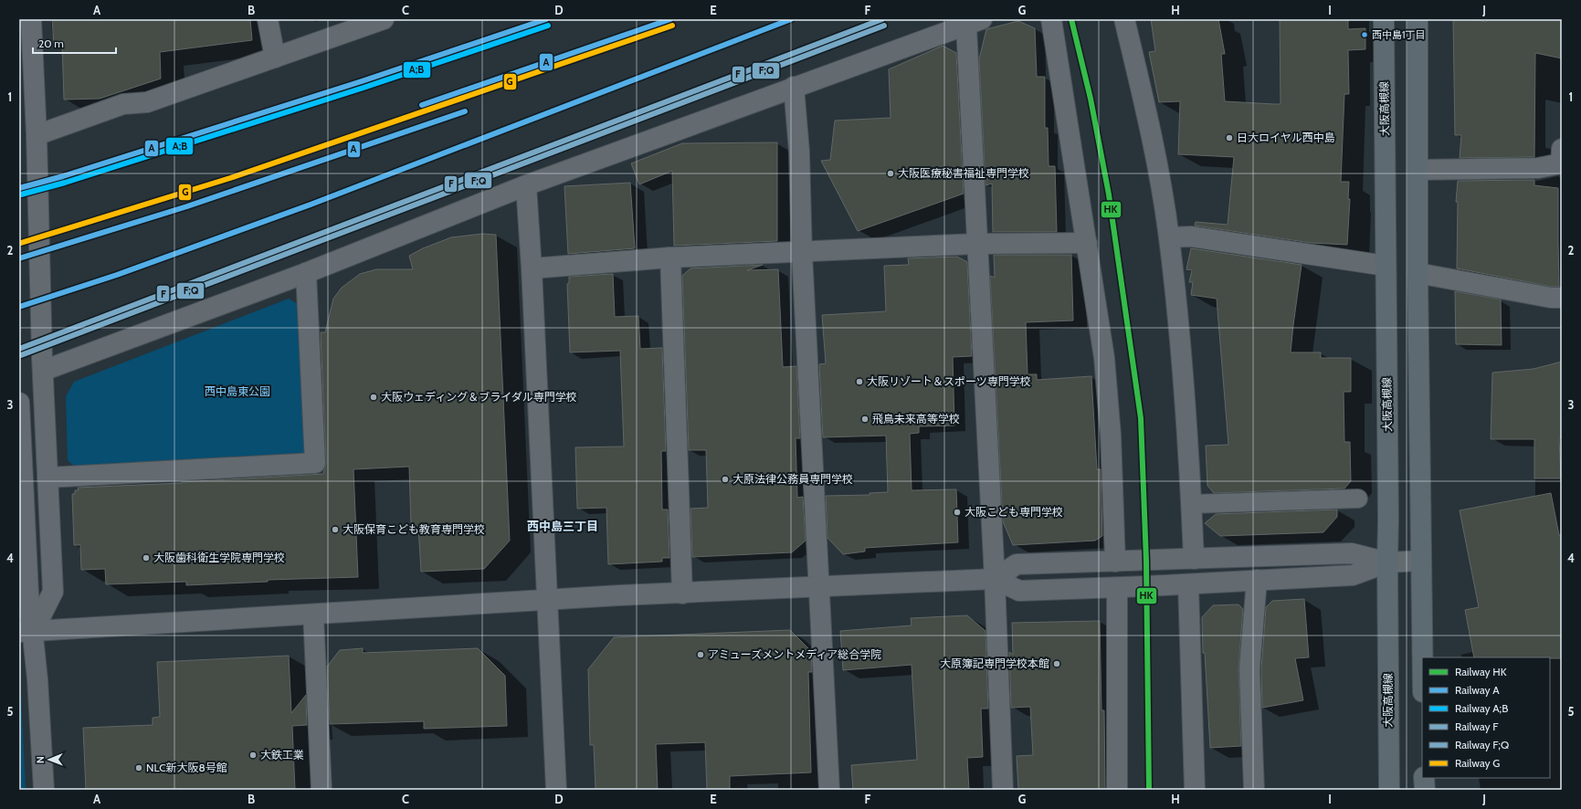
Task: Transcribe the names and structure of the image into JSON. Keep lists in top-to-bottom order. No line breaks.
{"streets":{"main road":["大阪高槻線"]},"districts":["西中島三丁目"],"parks":["西中島東公園"],"places":["西中島1丁目","日大ロイヤル西中島","大阪医療秘書福祉専門学校","大阪リゾート＆スポーツ専門学校","大阪ウェディング＆ブライダル専門学校","飛鳥未来高等学校","大原法律公務員専門学校","大阪こども専門学校","大阪保育こども教育専門学校","大阪歯科衛生学院専門学校","アミューズメントメディア総合学院","大原簿記専門学校本館","大鉄工業","NLC新大阪8号館"],"lines":["rail line HK","rail line A","rail line F","rail line A;B","rail line F;Q","rail line G"],"legend":["Railway HK","Railway A","Railway A;B","Railway F","Railway F;Q","Railway G"],"scale_bar":"20 m","north":"left","grid":{"columns":["A","B","C","D","E","F","G","H","I","J"],"rows":["1","2","3","4","5"]}}
